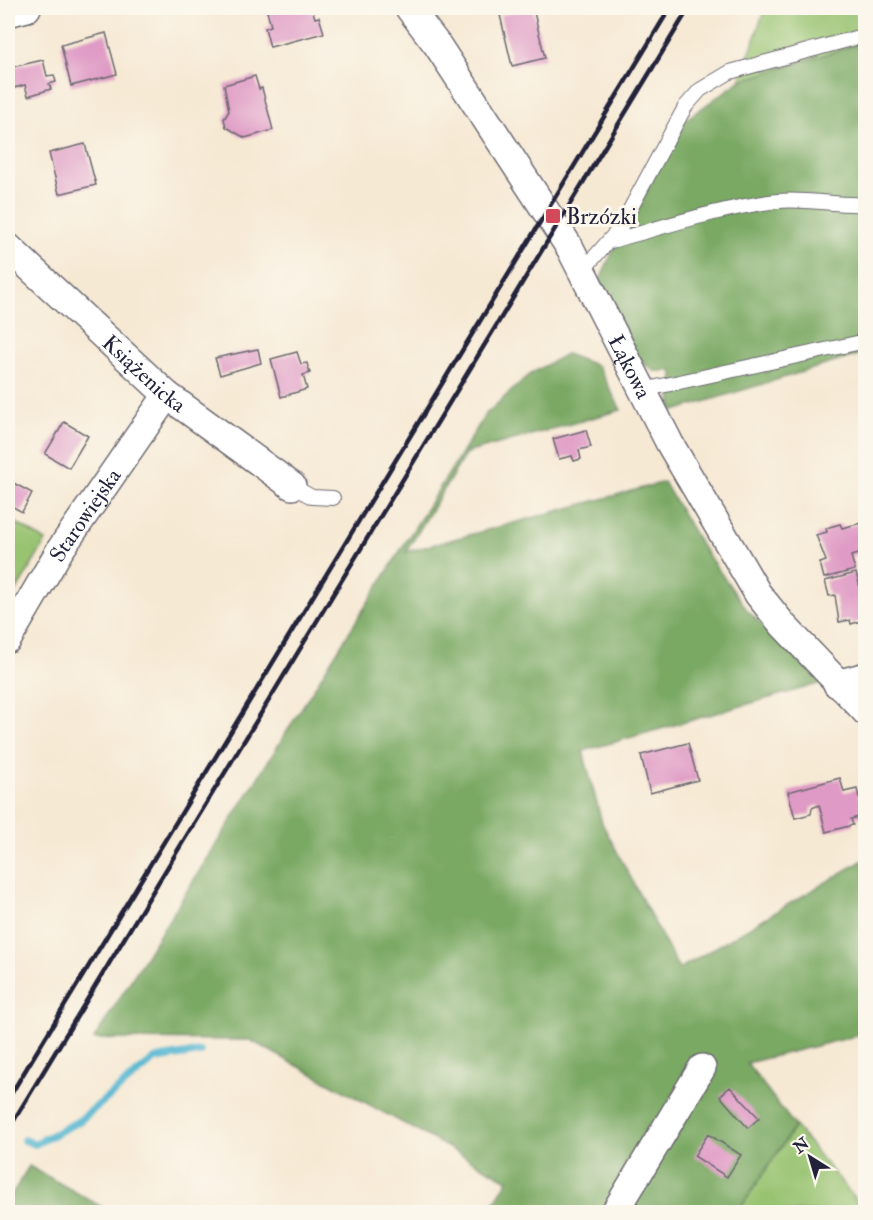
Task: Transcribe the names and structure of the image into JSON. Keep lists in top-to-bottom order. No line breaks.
{"streets":{"street":["Łąkowa","Książenicka","Starowiejska"]},"crossings":[["Książenicka","Starowiejska"]],"places":{"transit":["Brzózki"]},"north":"top left"}
